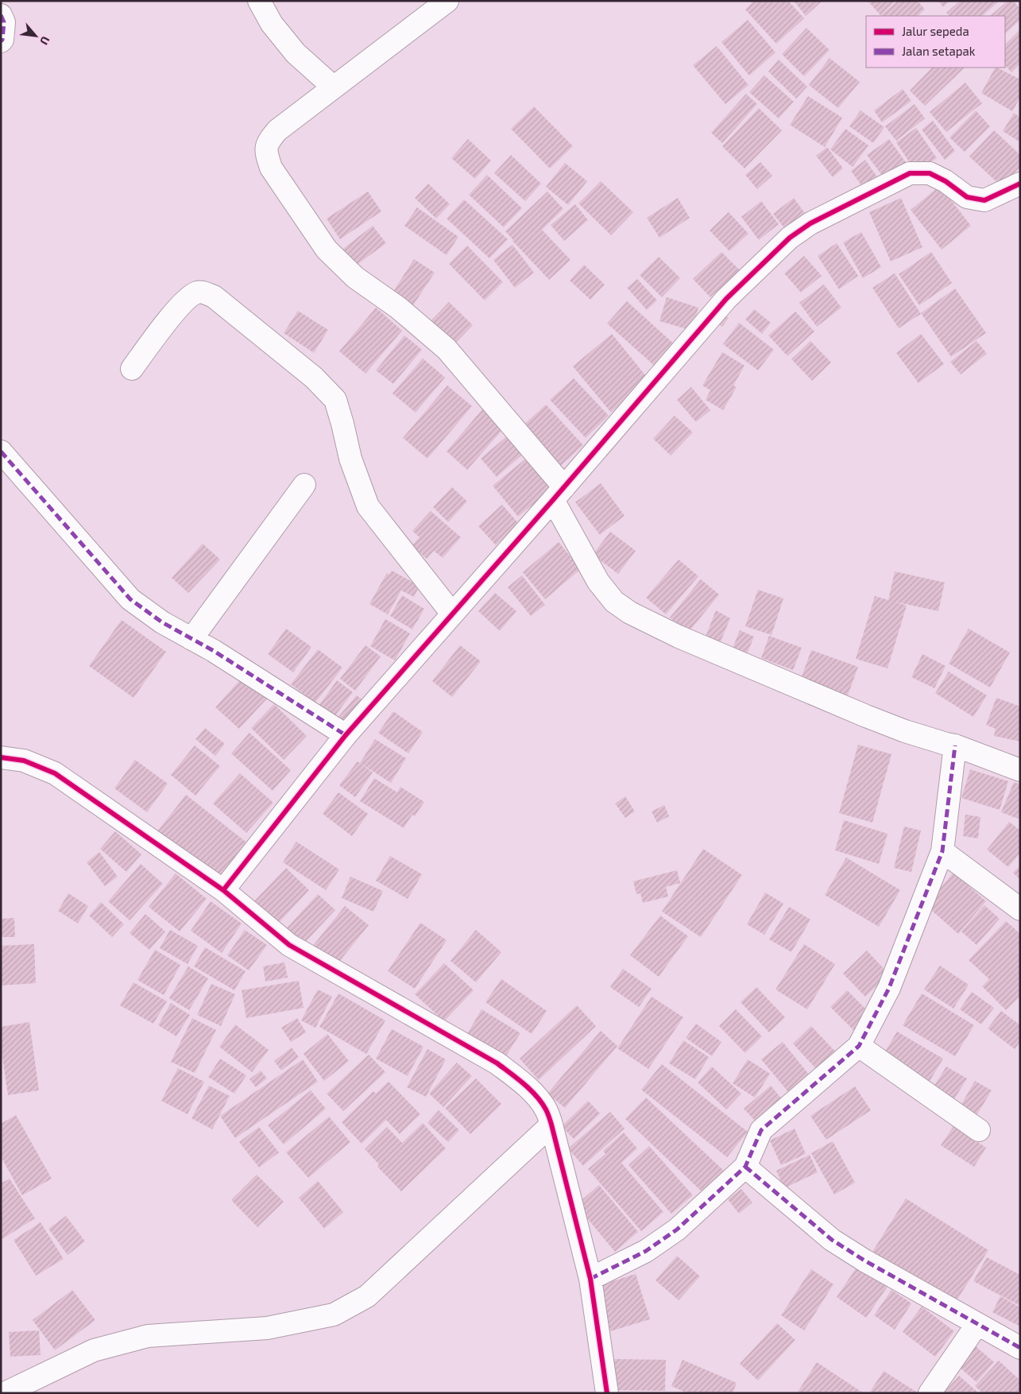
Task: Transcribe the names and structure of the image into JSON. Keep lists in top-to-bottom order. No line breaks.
{"legend":["Jalur sepeda","Jalan setapak"],"north":"bottom right"}
